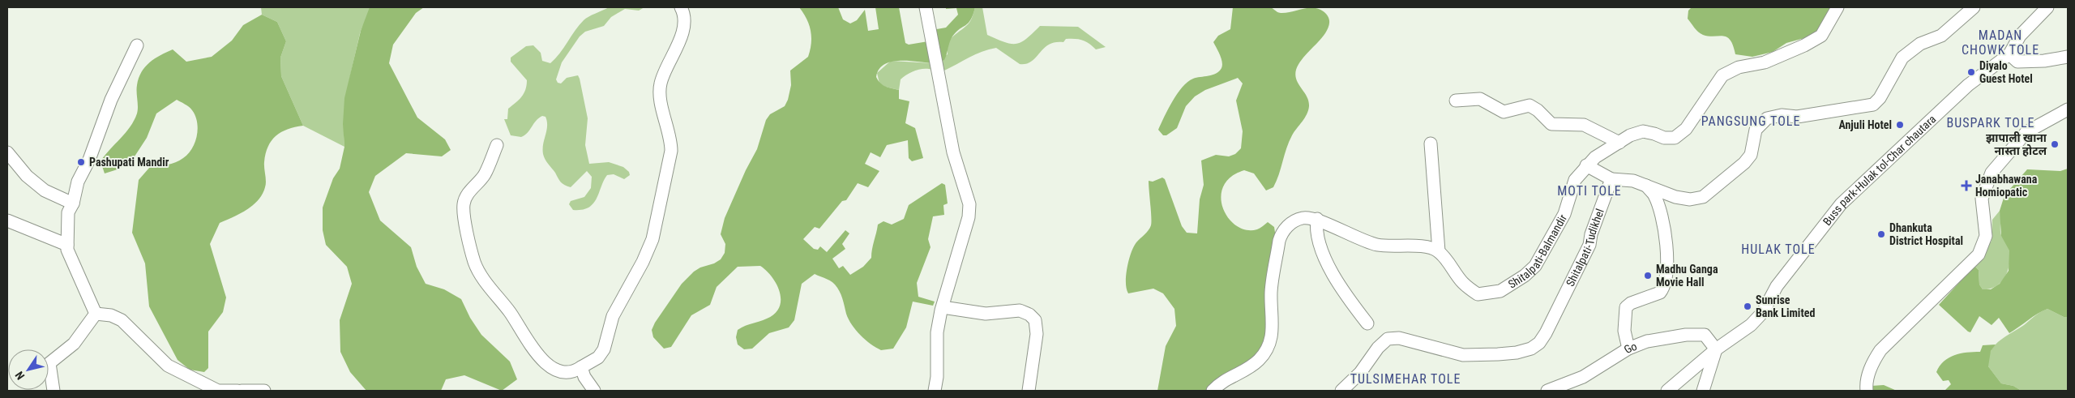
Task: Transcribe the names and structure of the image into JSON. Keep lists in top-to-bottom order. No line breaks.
{"streets":{"street":["Buss park-Hulak tol-Char chautara","Shitalpati-Tudikhel","Shitalpati-Balmandir","Go"]},"crossings":[["Buss park-Hulak tol-Char chautara","Go"]],"districts":["MADAN CHOWK TOLE","PANGSUNG TOLE","BUSPARK TOLE","MOTI TOLE","HULAK TOLE","TULSIMEHAR TOLE"],"places":{"other":["Diyalo Guest Hotel","Anjuli Hotel","झापाली खाना नास्ता होटल","Pashupati Mandir","Dhankuta District Hospital","Madhu Ganga Movie Hall","Sunrise Bank Limited"],"health":["Janabhawana Homiopatic"]},"north":"bottom left"}
